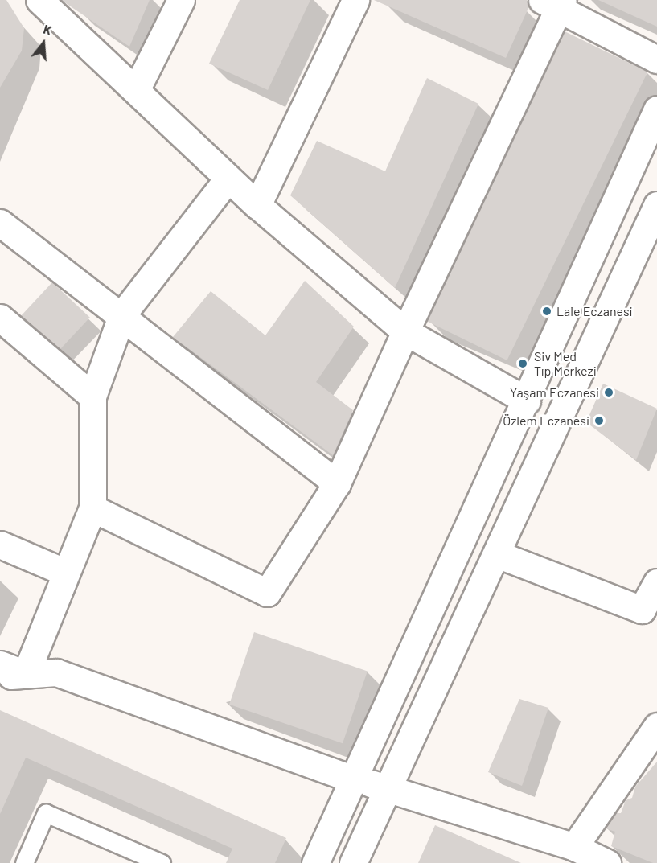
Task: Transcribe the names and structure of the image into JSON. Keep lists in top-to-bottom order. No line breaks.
{"places":["Lale Eczanesi","Siv Med Tıp Merkezi","Yaşam Eczanesi","Özlem Eczanesi"],"north":"top"}
